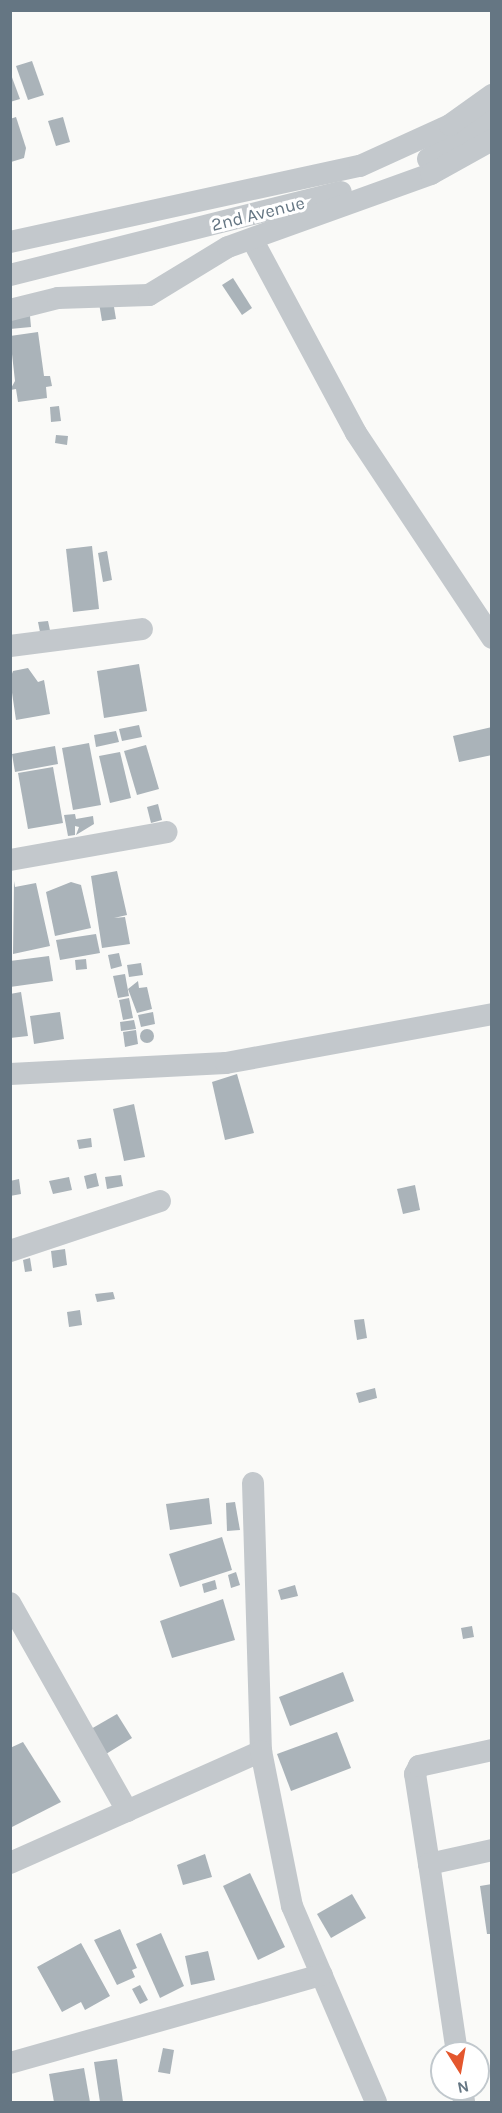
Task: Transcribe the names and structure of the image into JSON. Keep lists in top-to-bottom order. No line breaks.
{"streets":{"street":["2nd Avenue"]},"north":"bottom"}
